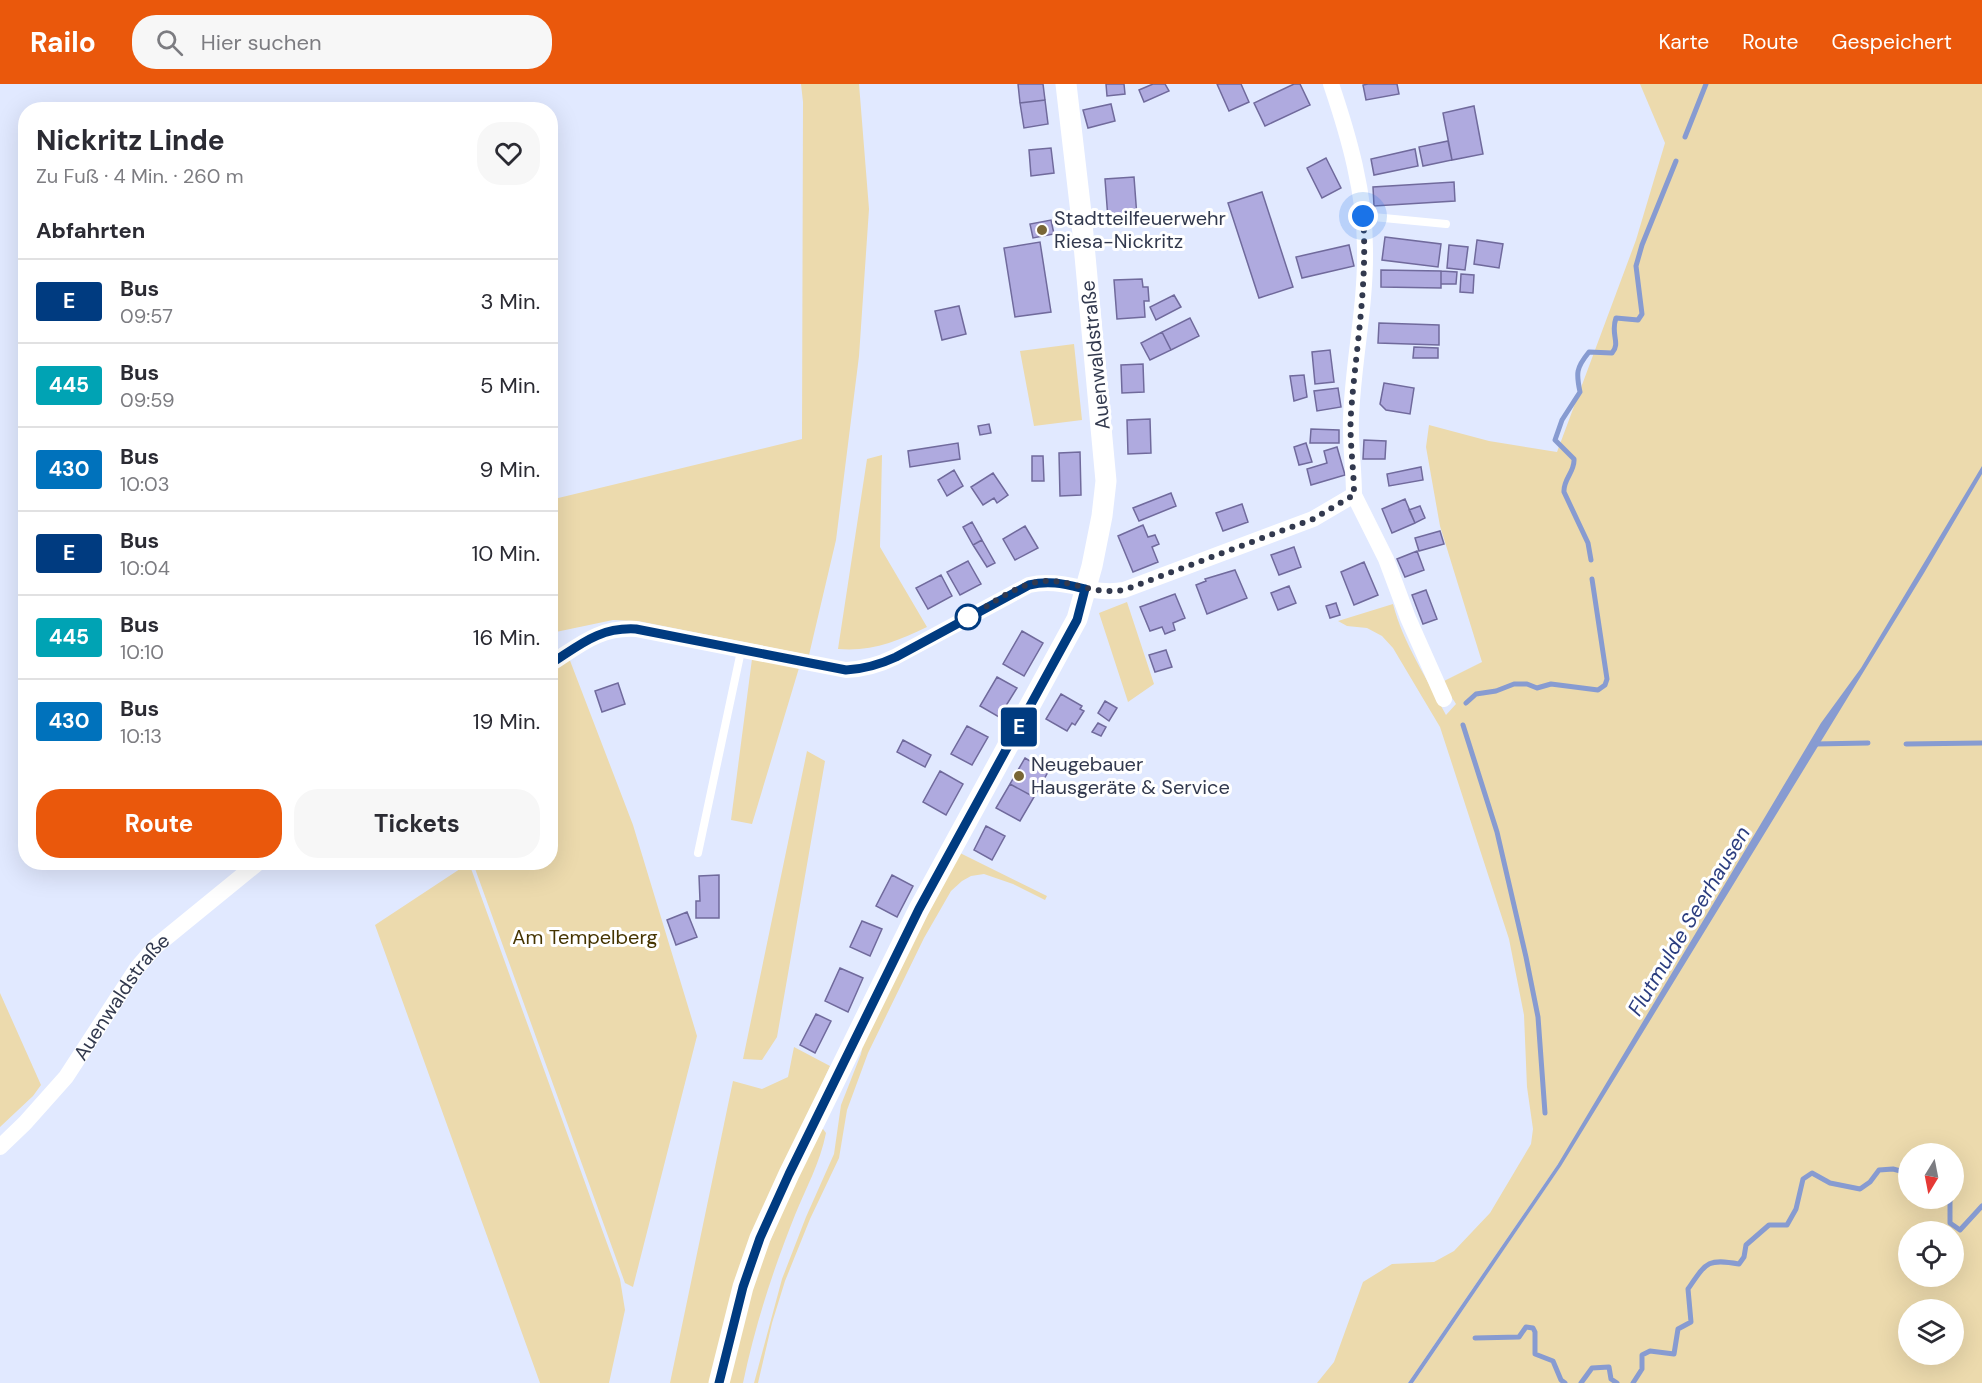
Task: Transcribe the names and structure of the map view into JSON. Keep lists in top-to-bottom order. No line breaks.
{"streets":{"street":["Auenwaldstraße"]},"water":["Flutmulde Seerhausen"],"parks":["Am Tempelberg"],"places":["Stadtteilfeuerwehr Riesa-Nickritz","Neugebauer Hausgeräte & Service"],"lines":["bus line E"],"north":"bottom","page":{"header":"Railo","search":"Hier suchen","nav":["Karte","Route","Gespeichert"],"on_map":"E","heading":[["Nickritz Linde","Zu Fuß · 4 Min. · 260 m"],"Abfahrten"],"list":[{"mark":"E","name":"Bus","note":"09:57","value":"3 Min."},{"mark":"445","name":"Bus","note":"09:59","value":"5 Min."},{"mark":"430","name":"Bus","note":"10:03","value":"9 Min."},{"mark":"E","name":"Bus","note":"10:04","value":"10 Min."},{"mark":"445","name":"Bus","note":"10:10","value":"16 Min."},{"mark":"430","name":"Bus","note":"10:13","value":"19 Min."}],"buttons":["Route","Tickets"]}}
